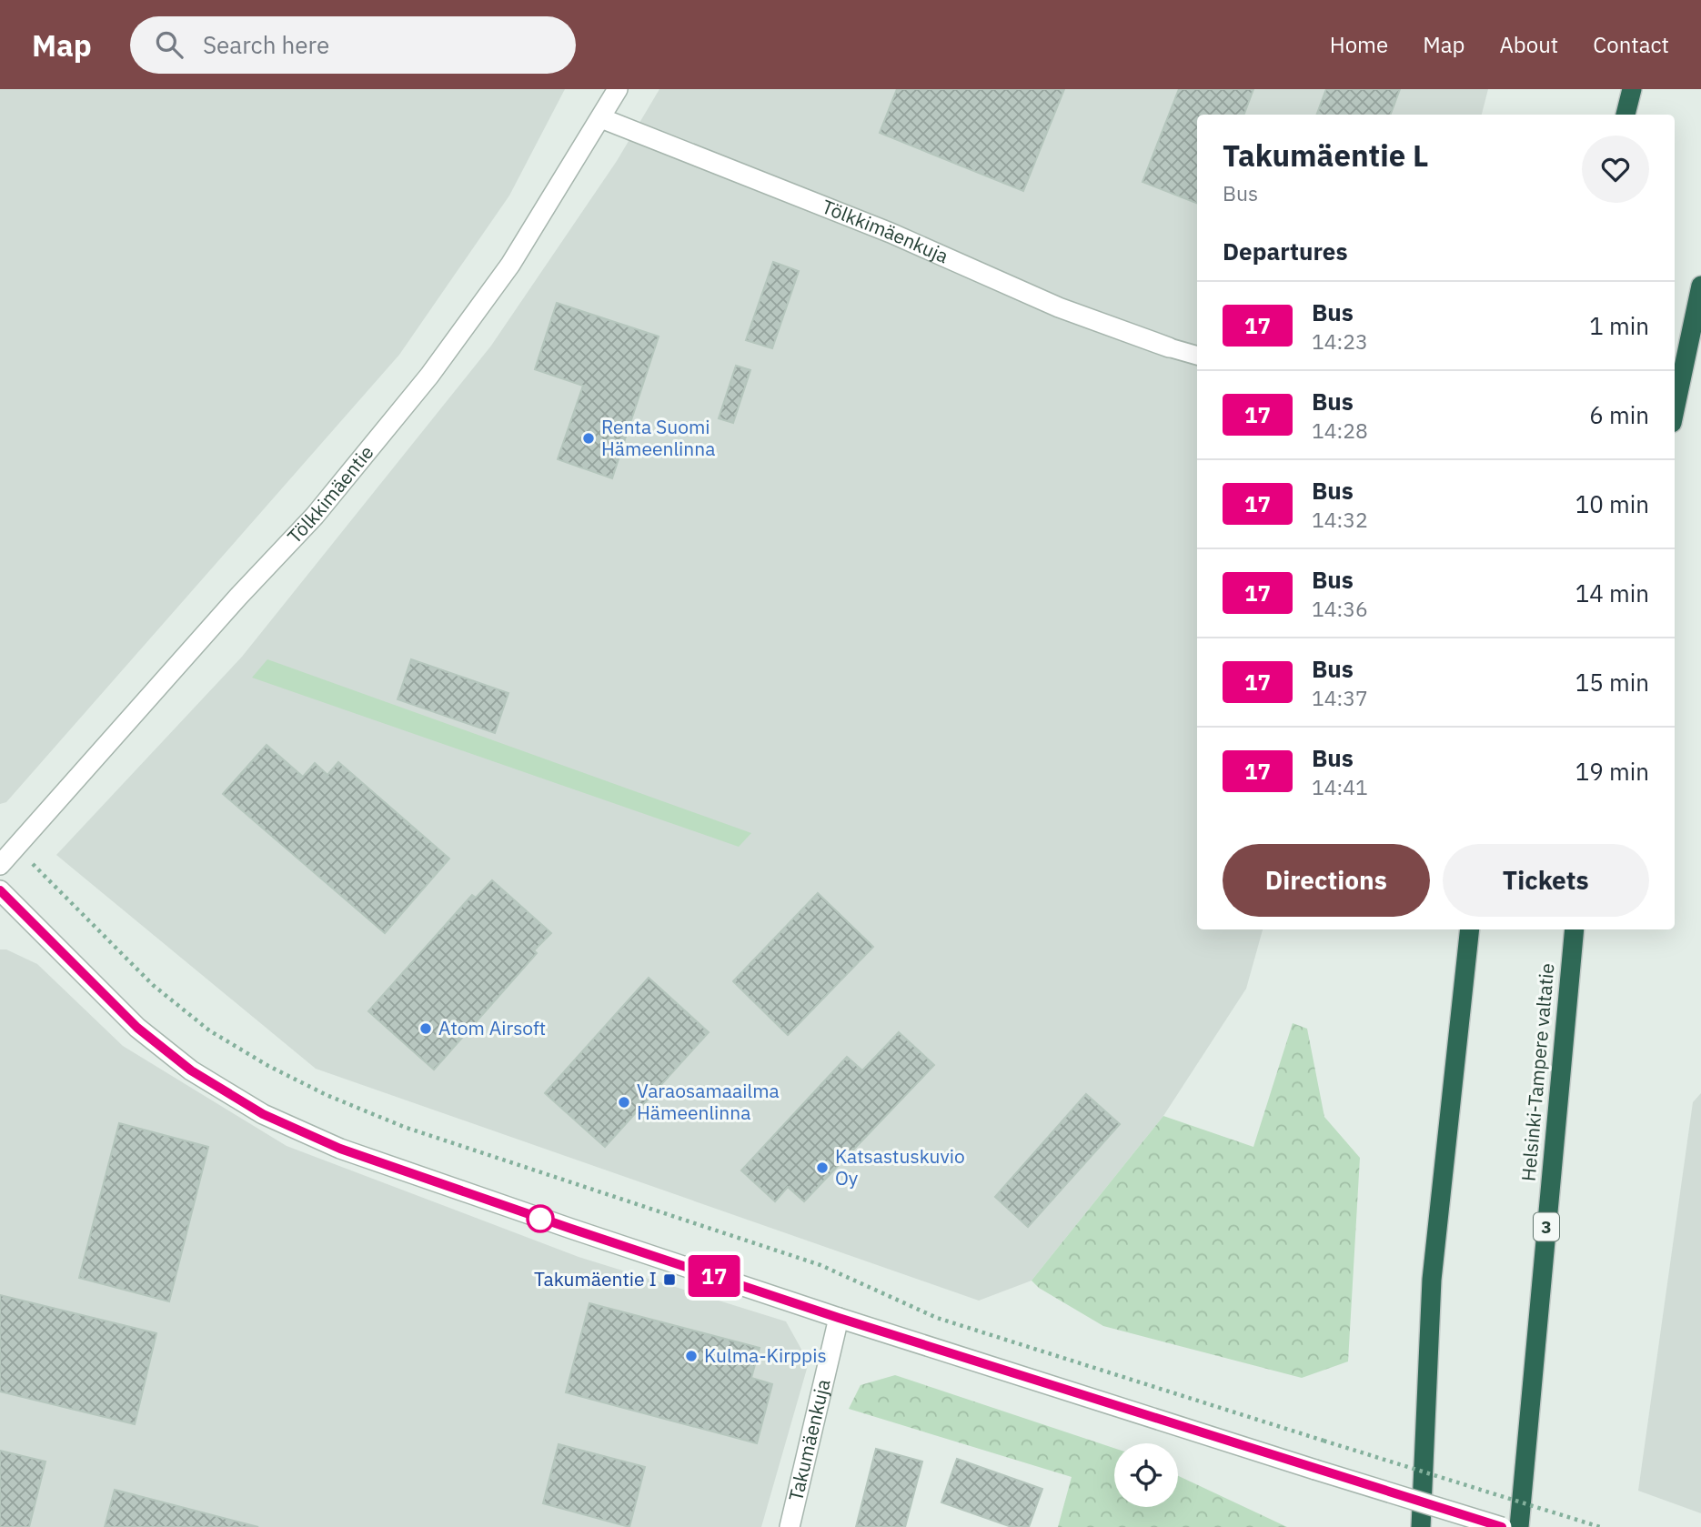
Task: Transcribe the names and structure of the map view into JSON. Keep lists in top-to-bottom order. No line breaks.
{"streets":{"highway":["Helsinki-Tampere valtatie","3"],"street":["Tölkkimäenkuja","Tölkkimäentie","Takumäenkuja"]},"crossings":[["Tölkkimäenkuja","Tölkkimäentie"]],"places":{"other":["Renta Suomi Hämeenlinna","Atom Airsoft","Varaosamaailma Hämeenlinna","Katsastuskuvio Oy","Kulma-Kirppis"],"transit":["Takumäentie I"]},"lines":["bus line 17"],"page":{"header":"Map","search":"Search here","nav":["Home","Map","About","Contact"],"on_map":"17","heading":[["Takumäentie L","Bus"],"Departures"],"list":[{"mark":"17","name":"Bus","note":"14:23","value":"1 min"},{"mark":"17","name":"Bus","note":"14:28","value":"6 min"},{"mark":"17","name":"Bus","note":"14:32","value":"10 min"},{"mark":"17","name":"Bus","note":"14:36","value":"14 min"},{"mark":"17","name":"Bus","note":"14:37","value":"15 min"},{"mark":"17","name":"Bus","note":"14:41","value":"19 min"}],"buttons":["Directions","Tickets"]}}
